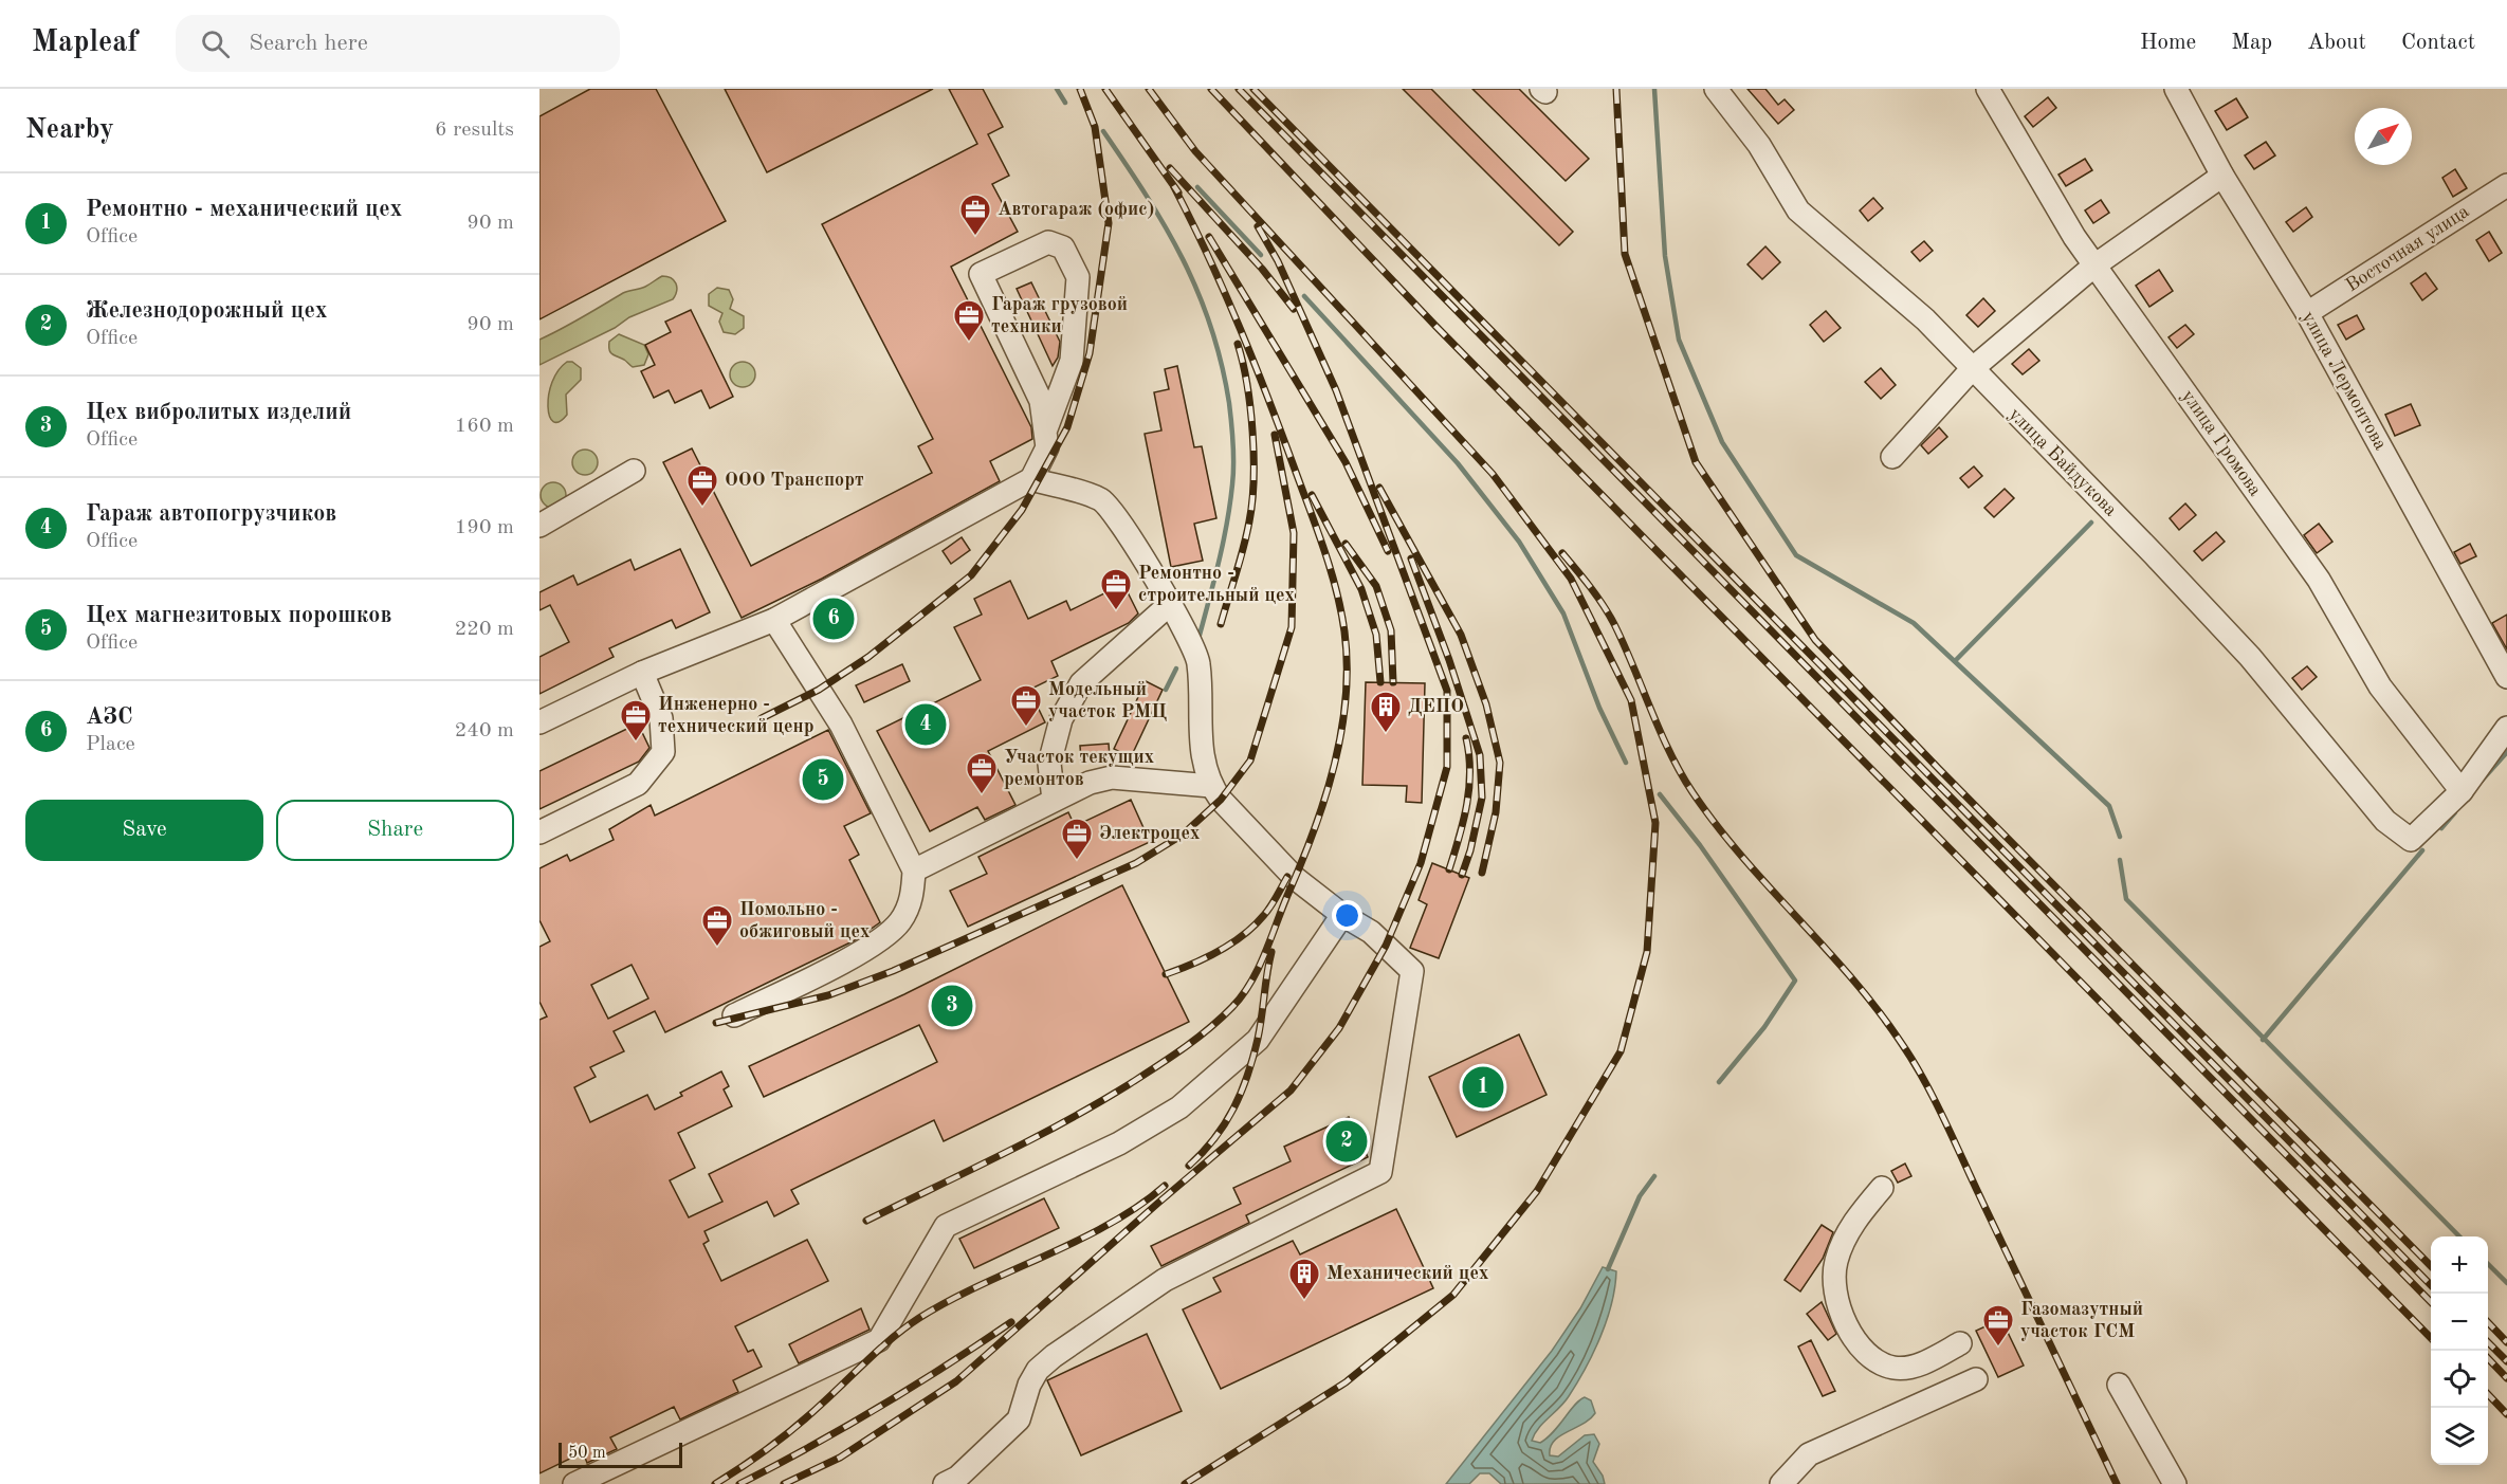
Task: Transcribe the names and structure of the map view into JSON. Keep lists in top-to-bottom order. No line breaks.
{"streets":{"street":["Восточная улица","улица Лермонтова","улица Громова","улица Байдукова"]},"crossings":[["Восточная улица","улица Лермонтова"],["улица Громова","улица Байдукова"]],"places":{"office":["Автогараж (офис)","Гараж грузовой техники","ООО Транспорт","Ремонтно - строительный цех","Модельный участок РМЦ","Инженерно - технический ценр","Участок текущих ремонтов","Электроцех","Помольно - обжиговый цех","Газомазутный участок ГСМ"],"building":["ДЕПО","Механический цех"]},"scale_bar":"50 m","north":"top right","page":{"header":"Mapleaf","search":"Search here","nav":["Home","Map","About","Contact"],"heading":["Nearby","6 results"],"list":[{"mark":"1","name":"Ремонтно - механический цех","note":"Office","value":"90 m"},{"mark":"2","name":"Железнодорожный цех","note":"Office","value":"90 m"},{"mark":"3","name":"Цех вибролитых изделий","note":"Office","value":"160 m"},{"mark":"4","name":"Гараж автопогрузчиков","note":"Office","value":"190 m"},{"mark":"5","name":"Цех магнезитовых порошков","note":"Office","value":"220 m"},{"mark":"6","name":"АЗС","note":"Place","value":"240 m"}],"pins":["6","4","5","3","1","2"],"buttons":["Save","Share"],"map_buttons":["+","−"],"scale":"50 m"}}
